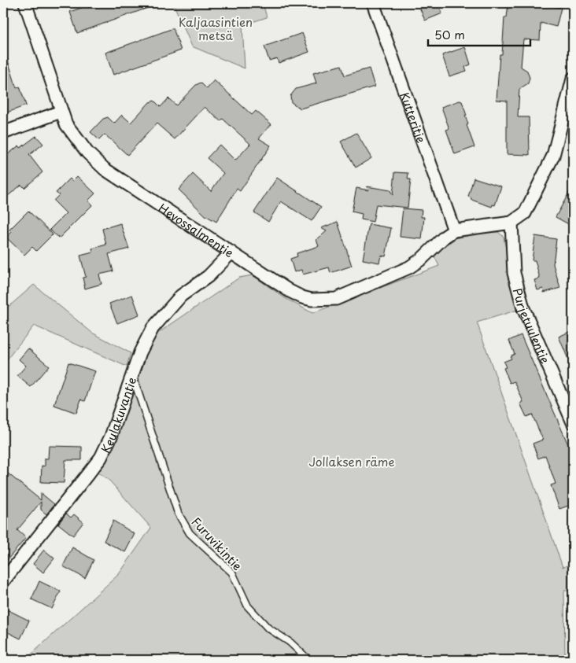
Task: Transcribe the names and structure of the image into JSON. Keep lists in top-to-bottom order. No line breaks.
{"streets":{"street":["Kutteritie","Hevossalmentie","Purjetuulentie","Keulakuvantie"],"lane":["Furuvikintie"]},"crossings":[["Kutteritie","Hevossalmentie"],["Hevossalmentie","Keulakuvantie"],["Keulakuvantie","Furuvikintie"]],"parks":["Kaljaasintien metsä","Jollaksen räme"],"scale_bar":"50 m"}
